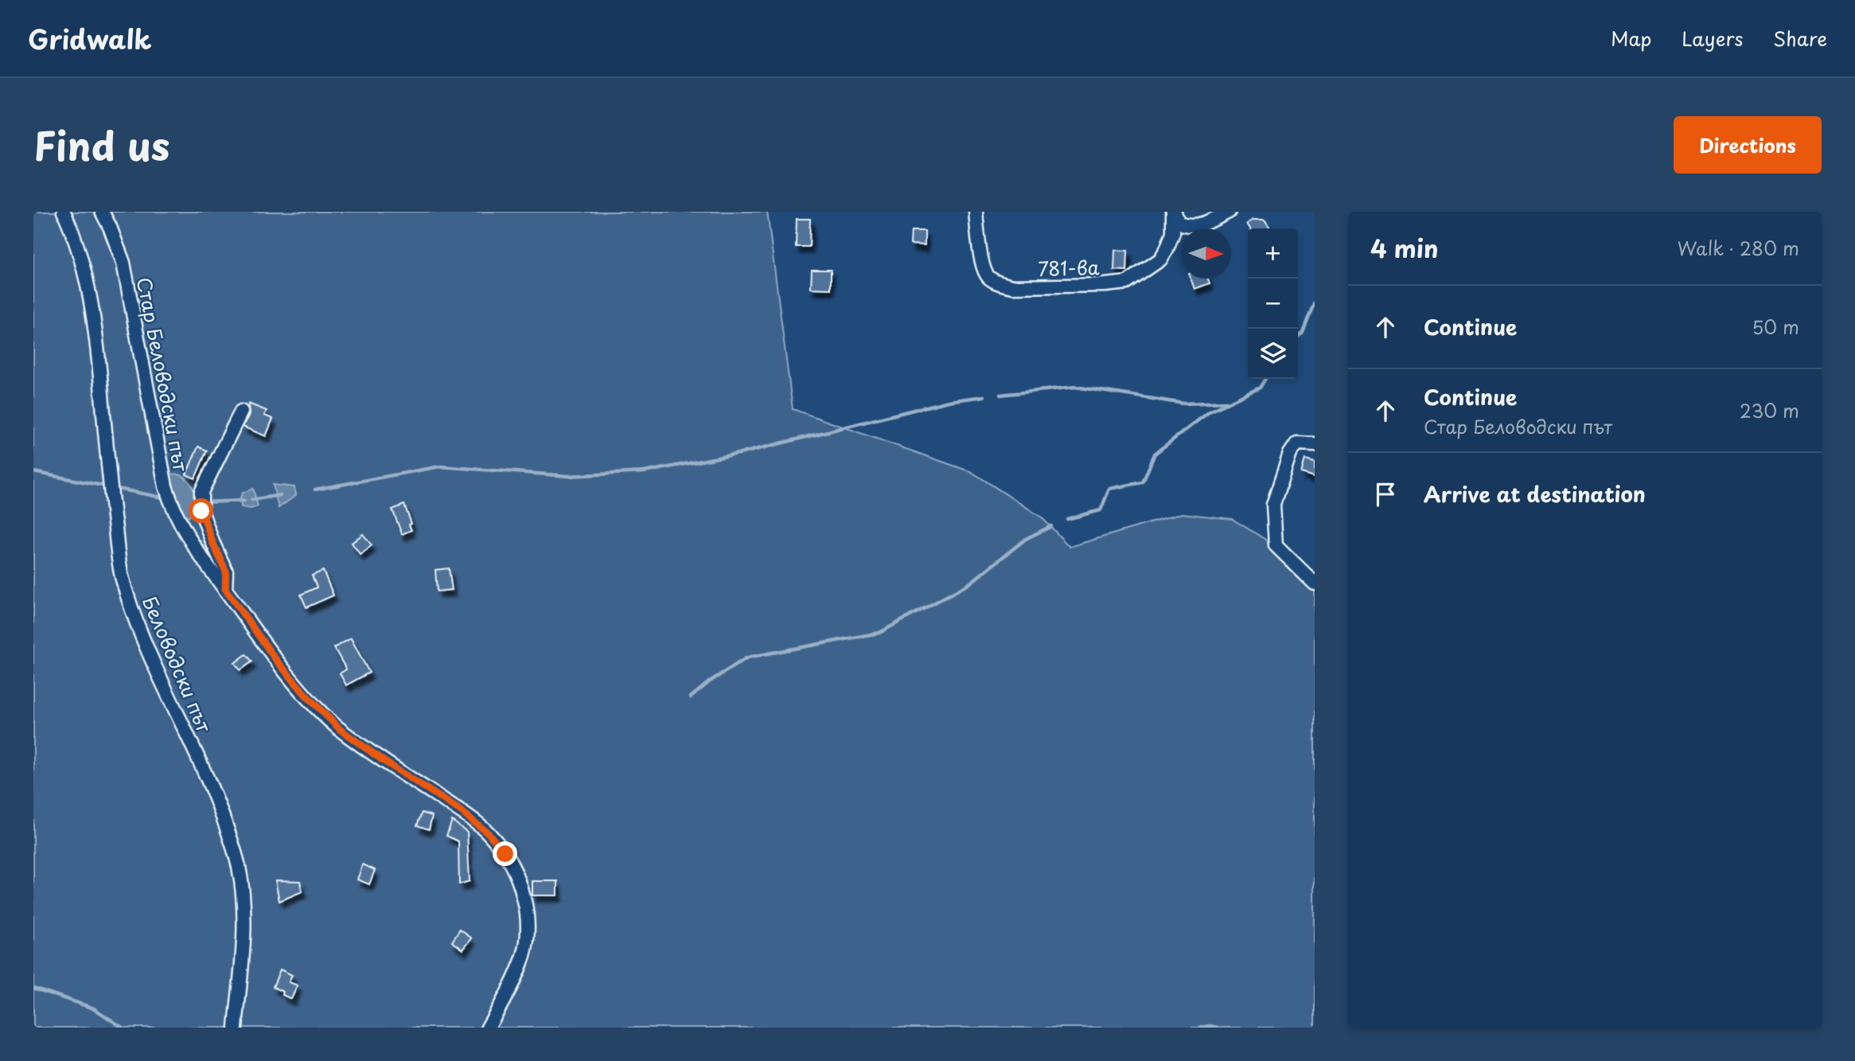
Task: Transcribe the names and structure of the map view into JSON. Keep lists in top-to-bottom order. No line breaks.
{"streets":{"street":["781-ва","Стар Беловодски път","Беловодски път"]},"north":"right","page":{"header":"Gridwalk","nav":["Map","Layers","Share"],"title":"Find us","buttons":"Directions","heading":["4 min","Walk · 280 m"],"map_buttons":["+","−"],"list":[["Continue","50 m"],["Continue","Стар Беловодски път","230 m"],"Arrive at destination"]}}
